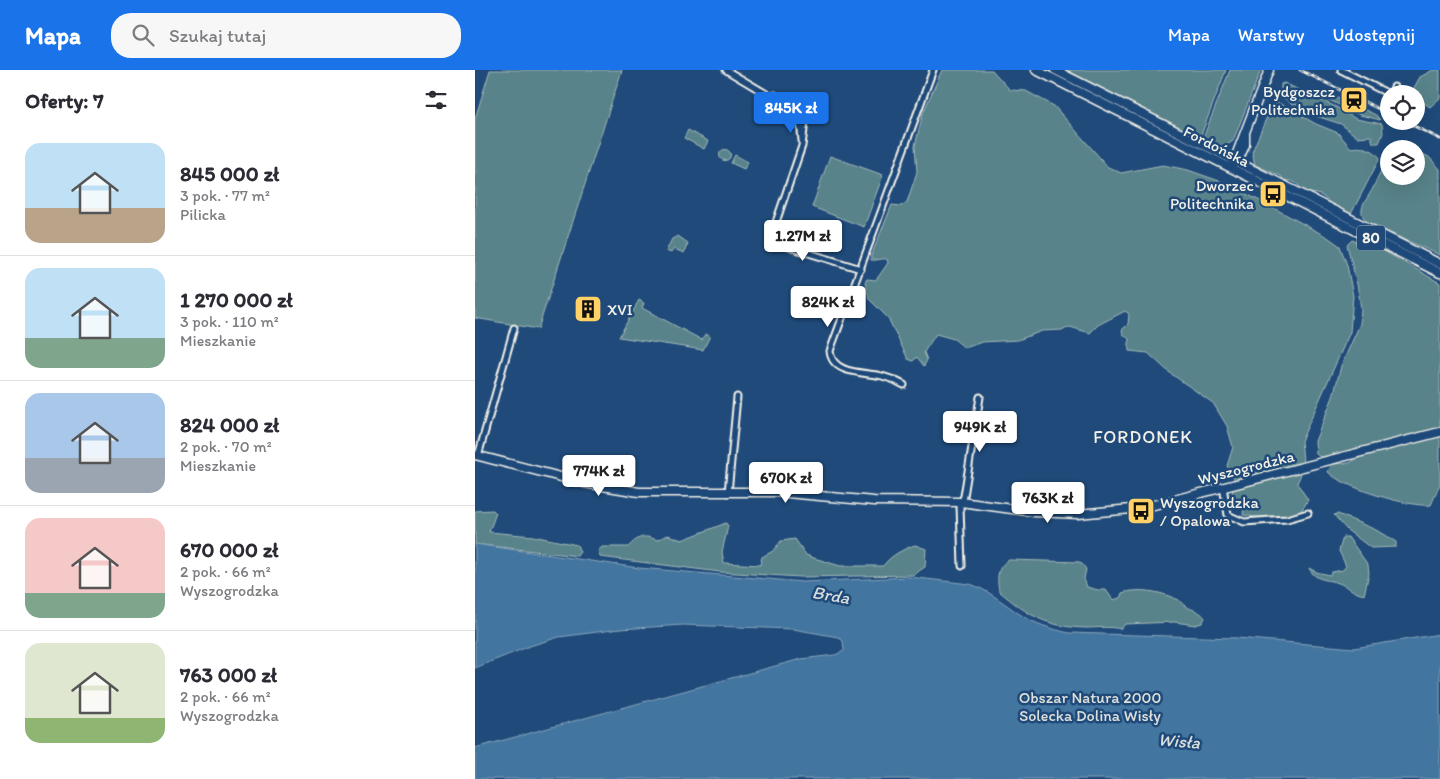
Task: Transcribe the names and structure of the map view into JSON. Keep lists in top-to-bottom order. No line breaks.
{"streets":{"street":["Fordońska","80","Wyszogrodzka"]},"districts":["FORDONEK"],"water":["Brda","Wisła"],"parks":["Obszar Natura 2000 Solecka Dolina Wisły"],"places":{"station":["Bydgoszcz Politechnika"],"bus stop":["Dworzec Politechnika","Wyszogrodzka / Opalowa"],"building":["XVI"]},"page":{"header":"Mapa","search":"Szukaj tutaj","nav":["Mapa","Warstwy","Udostępnij"],"heading":"Oferty: 7","price":["845K zł","1.27M zł","824K zł","949K zł","774K zł","670K zł","763K zł"],"list":[{"name":"845 000 zł","note":"3 pok. · 77 m² · Pilicka"},{"name":"1 270 000 zł","note":"3 pok. · 110 m² · Mieszkanie"},{"name":"824 000 zł","note":"2 pok. · 70 m² · Mieszkanie"},{"name":"670 000 zł","note":"2 pok. · 66 m² · Wyszogrodzka"},{"name":"763 000 zł","note":"2 pok. · 66 m² · Wyszogrodzka"}]}}
